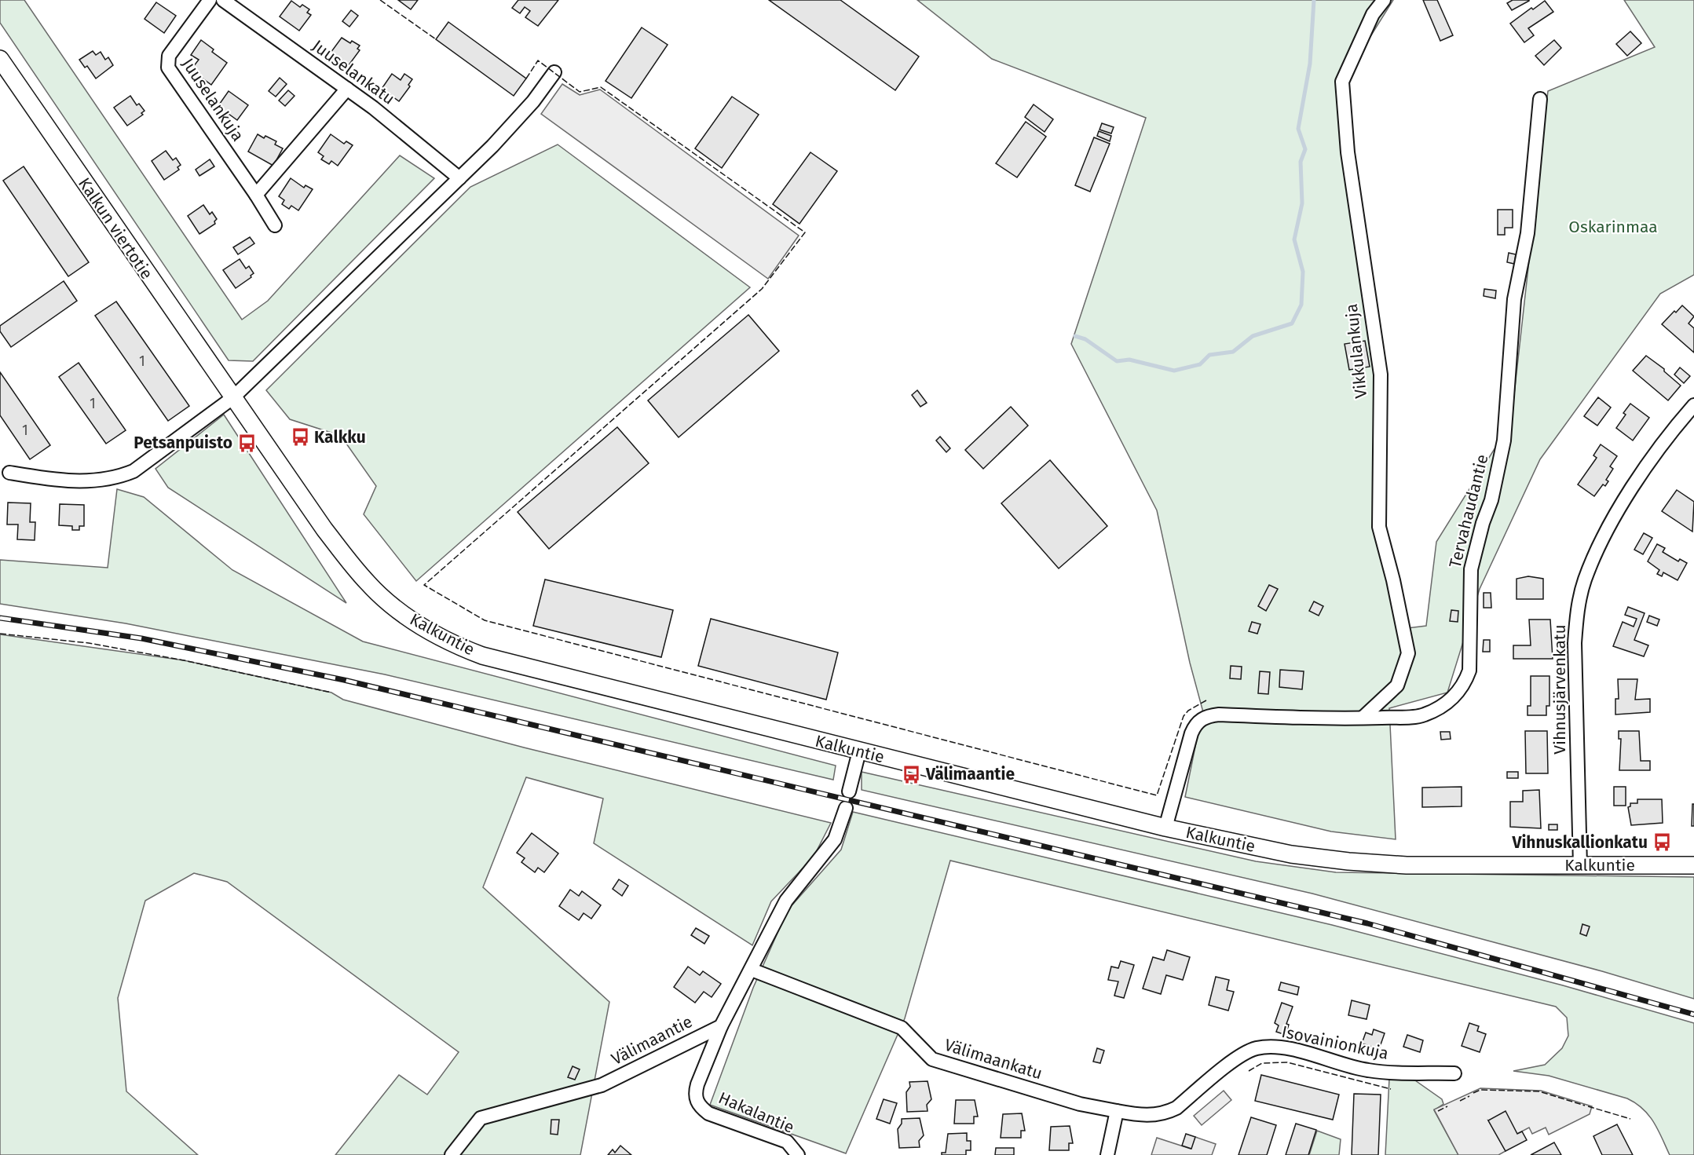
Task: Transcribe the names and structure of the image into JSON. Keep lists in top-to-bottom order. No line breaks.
{"streets":{"street":["Juuselankatu","Juuselankuja","Kalkun viertotie","Vikkulankuja","Tervahaudantie","Kalkuntie","Vihnusjärvenkatu","Välimaantie","Isovainionkuja","Välimaankatu","Hakalantie"]},"crossings":[["Kalkun viertotie","Kalkuntie"],["Vikkulankuja","Tervahaudantie"],["Tervahaudantie","Kalkuntie"],["Kalkuntie","Vihnusjärvenkatu"],["Välimaantie","Hakalantie"],["Isovainionkuja","Välimaankatu"]],"parks":["Oskarinmaa"],"places":{"bus stop":["Kalkku","Petsanpuisto","Välimaantie","Vihnuskallionkatu"]},"house_numbers":["1","1","1"]}
